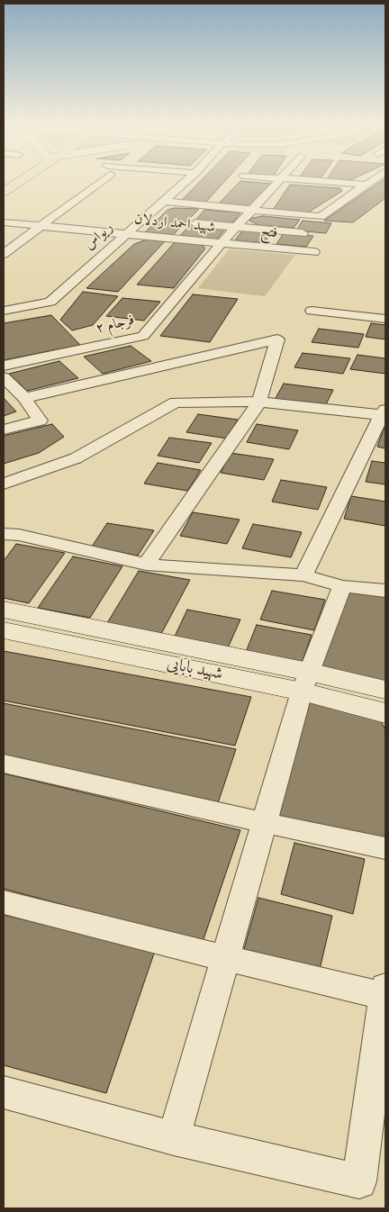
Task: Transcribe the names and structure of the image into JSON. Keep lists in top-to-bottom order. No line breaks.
{"streets":{"main road":["شهید بابایی"],"street":["شهید احمد اردلان","فتح","ریواس","فرجام ۲"]},"crossings":[["شهید احمد اردلان","فتح"],["شهید احمد اردلان","ریواس"],["شهید احمد اردلان","فرجام ۲"],["فتح","فرجام ۲"]]}
